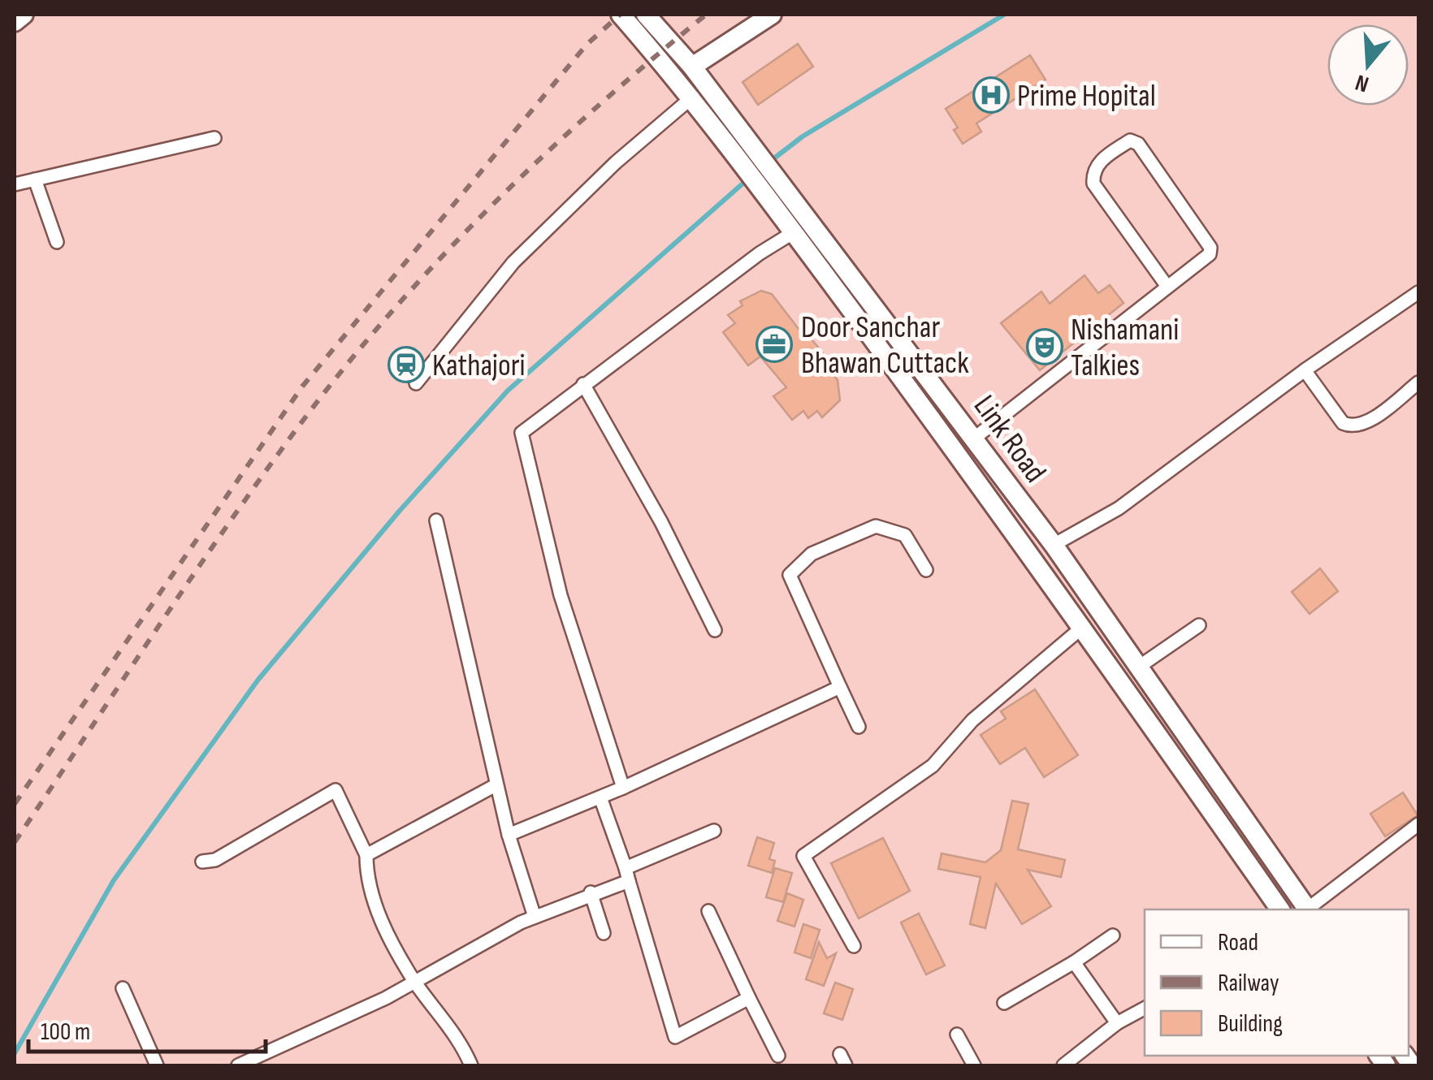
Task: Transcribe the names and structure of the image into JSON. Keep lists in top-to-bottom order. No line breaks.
{"streets":{"main road":["Link Road"]},"places":{"hospital":["Prime Hopital"],"office":["Door Sanchar Bhawan Cuttack"],"theatre":["Nishamani Talkies"],"station":["Kathajori"]},"legend":["Road","Railway","Building"],"scale_bar":"100 m","north":"bottom"}
